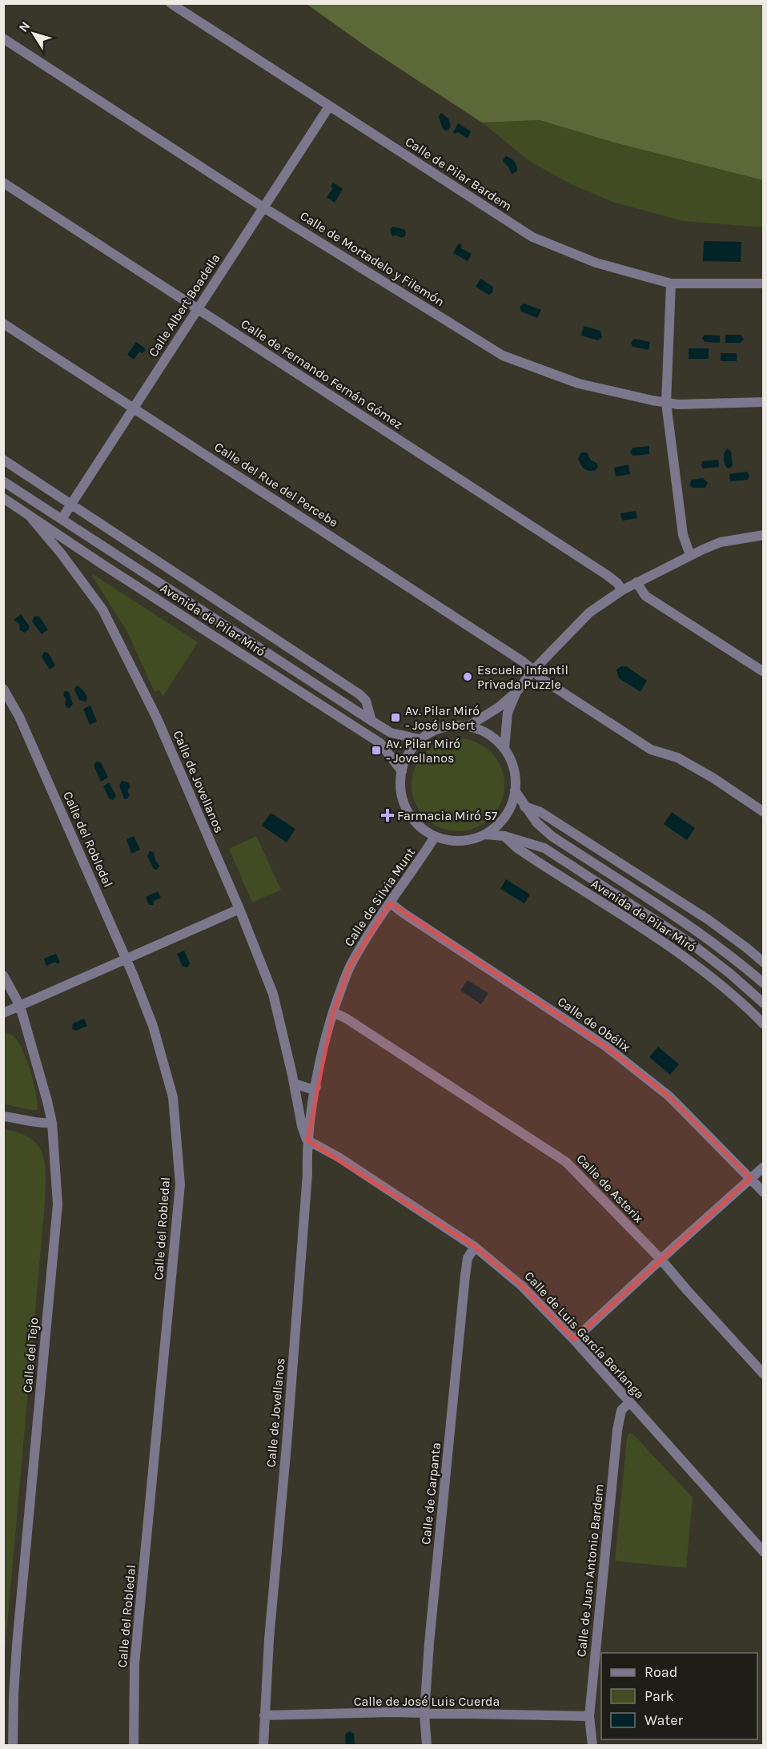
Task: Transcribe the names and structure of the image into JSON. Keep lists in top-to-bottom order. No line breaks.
{"streets":{"street":["Calle de Pilar Bardem","Calle de Mortadelo y Filemón","Calle Albert Boadella","Calle de Fernando Fernán Gómez","Calle del Rue del Percebe","Avenida de Pilar Miró","Calle de Jovellanos","Calle del Robledal","Calle de Silvia Munt","Calle de Obélix","Calle de Asterix","Calle de Luis García Berlanga","Calle del Tejo","Calle de Carpanta","Calle de Juan Antonio Bardem","Calle de José Luis Cuerda"]},"crossings":[["Calle de Pilar Bardem","Calle Albert Boadella"],["Calle de Mortadelo y Filemón","Calle Albert Boadella"],["Calle Albert Boadella","Calle de Fernando Fernán Gómez"],["Calle Albert Boadella","Calle del Rue del Percebe"],["Calle Albert Boadella","Avenida de Pilar Miró"],["Avenida de Pilar Miró","Calle de Jovellanos"],["Avenida de Pilar Miró","Calle de Silvia Munt"],["Calle de Jovellanos","Calle de Silvia Munt"],["Calle de Jovellanos","Calle de Luis García Berlanga"],["Calle de Jovellanos","Calle de José Luis Cuerda"],["Calle de Silvia Munt","Calle de Obélix"],["Calle de Silvia Munt","Calle de Asterix"],["Calle de Silvia Munt","Calle de Luis García Berlanga"],["Calle de Luis García Berlanga","Calle de Carpanta"],["Calle de Luis García Berlanga","Calle de Juan Antonio Bardem"],["Calle de Carpanta","Calle de José Luis Cuerda"],["Calle de Juan Antonio Bardem","Calle de José Luis Cuerda"]],"places":{"other":["Escuela Infantil Privada Puzzle"],"transit":["Av. Pilar Miró - José Isbert","Av. Pilar Miró - Jovellanos"],"health":["Farmacia Miró 57"]},"legend":["Road","Park","Water"],"north":"top left"}
